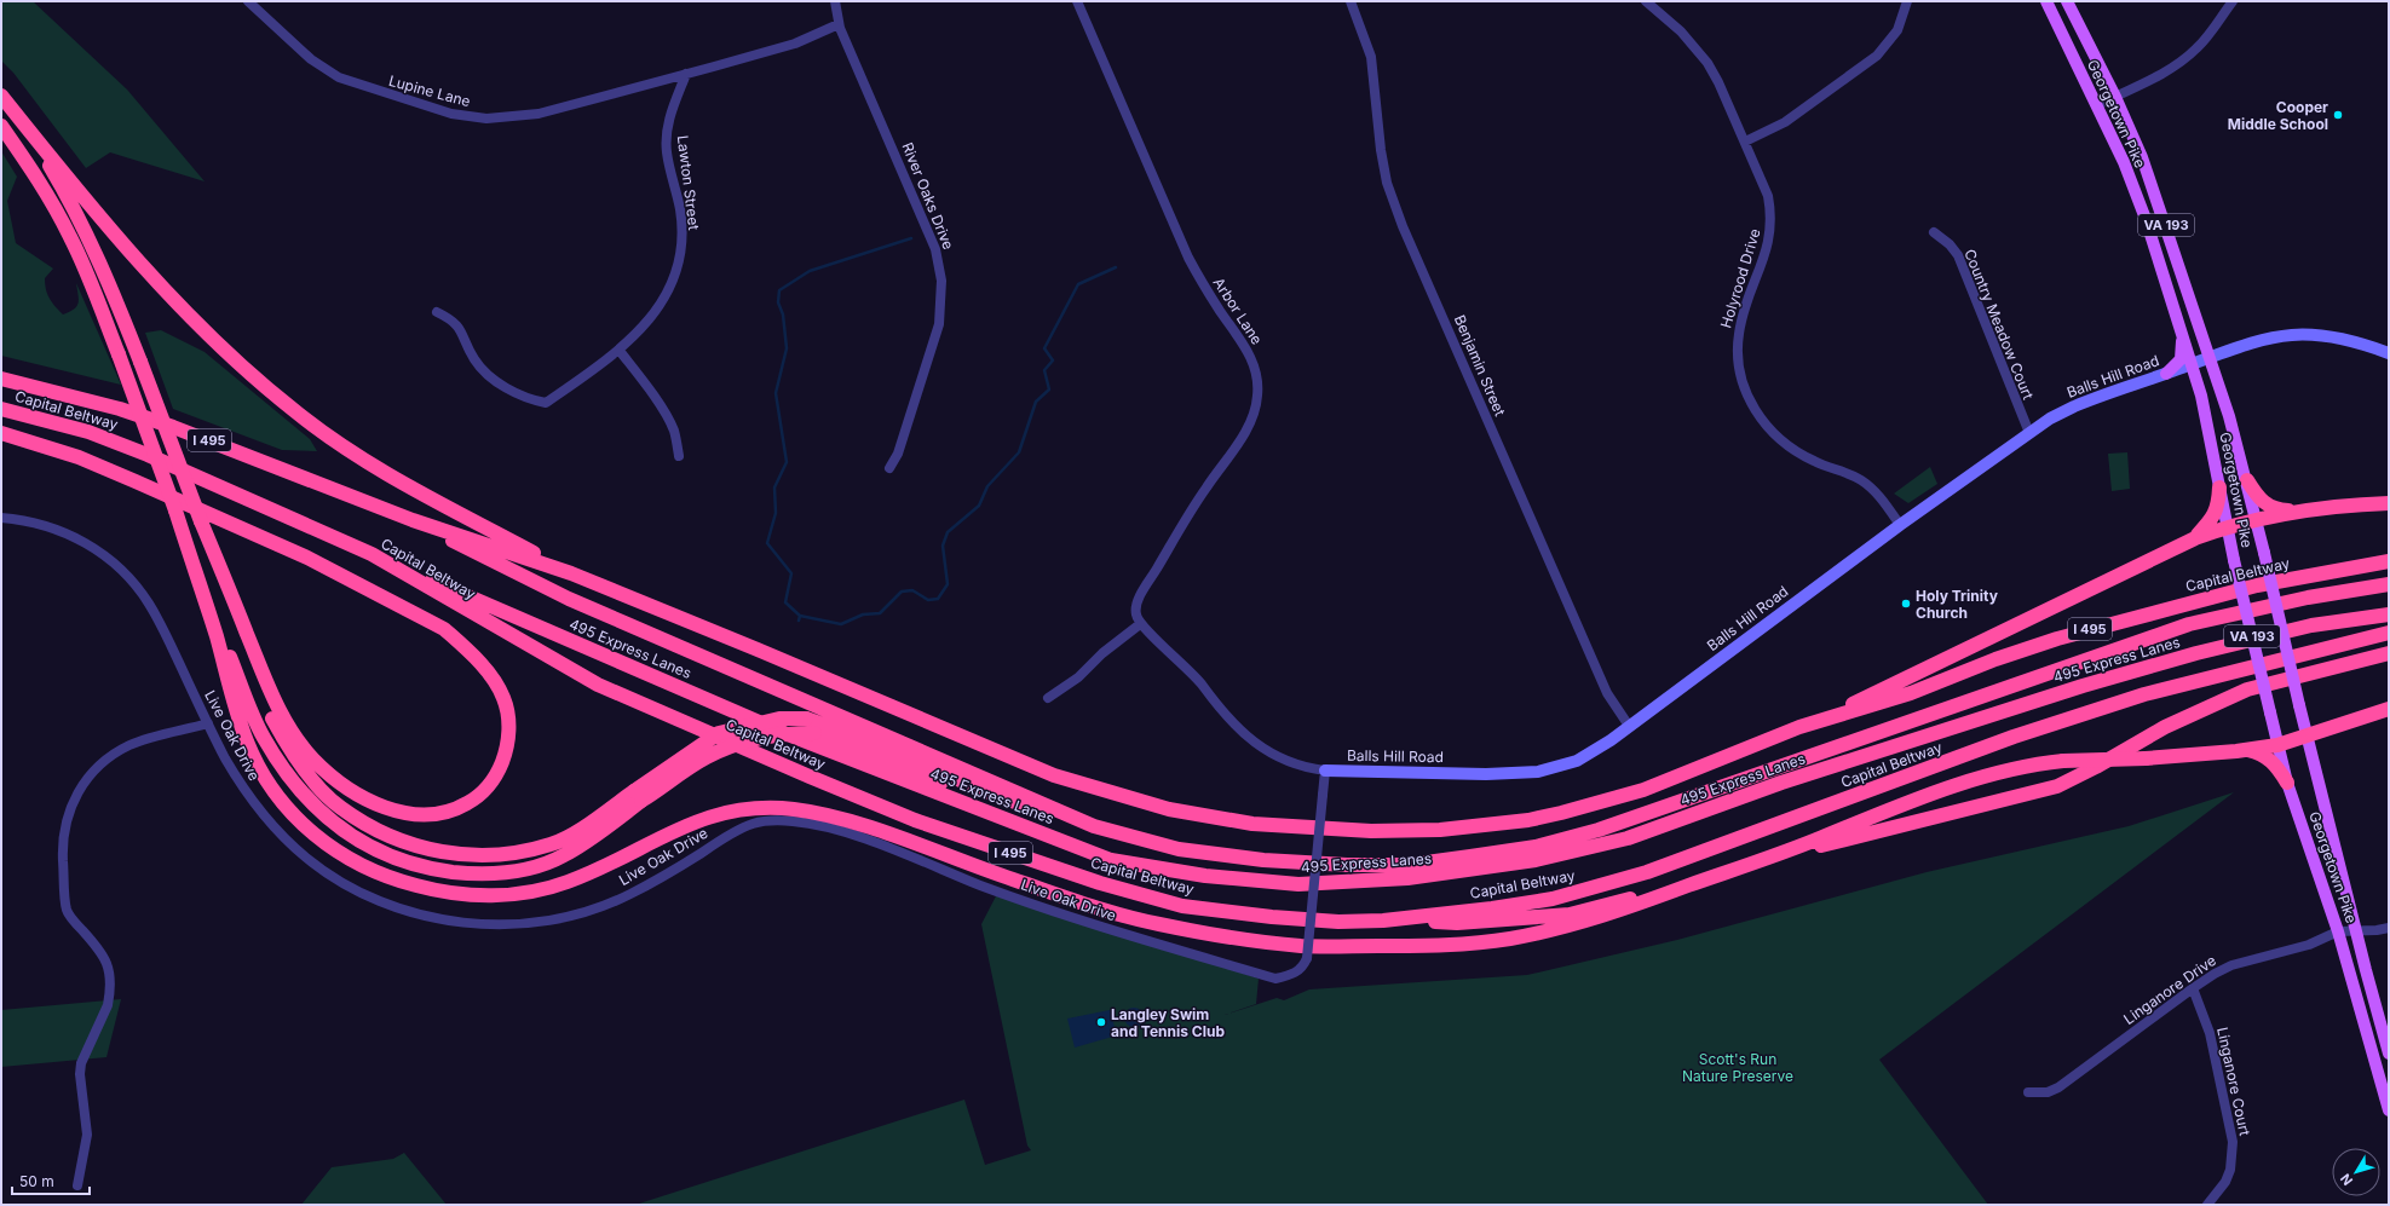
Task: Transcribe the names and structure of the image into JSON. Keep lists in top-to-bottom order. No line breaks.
{"streets":{"highway":["Capital Beltway","I 495","495 Express Lanes"],"main road":["Georgetown Pike","VA 193"],"street":["Lupine Lane","Lawton Street","River Oaks Drive","Holyrood Drive","Arbor Lane","Country Meadow Court","Benjamin Street","Balls Hill Road","Live Oak Drive","Linganore Drive","Linganore Court"]},"crossings":[["Lupine Lane","Lawton Street"],["Georgetown Pike","Balls Hill Road"],["Georgetown Pike","Linganore Drive"],["Holyrood Drive","Balls Hill Road"],["Arbor Lane","Balls Hill Road"],["Country Meadow Court","Balls Hill Road"],["Benjamin Street","Balls Hill Road"],["Balls Hill Road","Live Oak Drive"],["Capital Beltway","495 Express Lanes"],["Linganore Drive","Linganore Court"]],"parks":["Scott's Run Nature Preserve"],"places":["Cooper Middle School","Holy Trinity Church","Langley Swim and Tennis Club"],"scale_bar":"50 m","north":"bottom left"}
